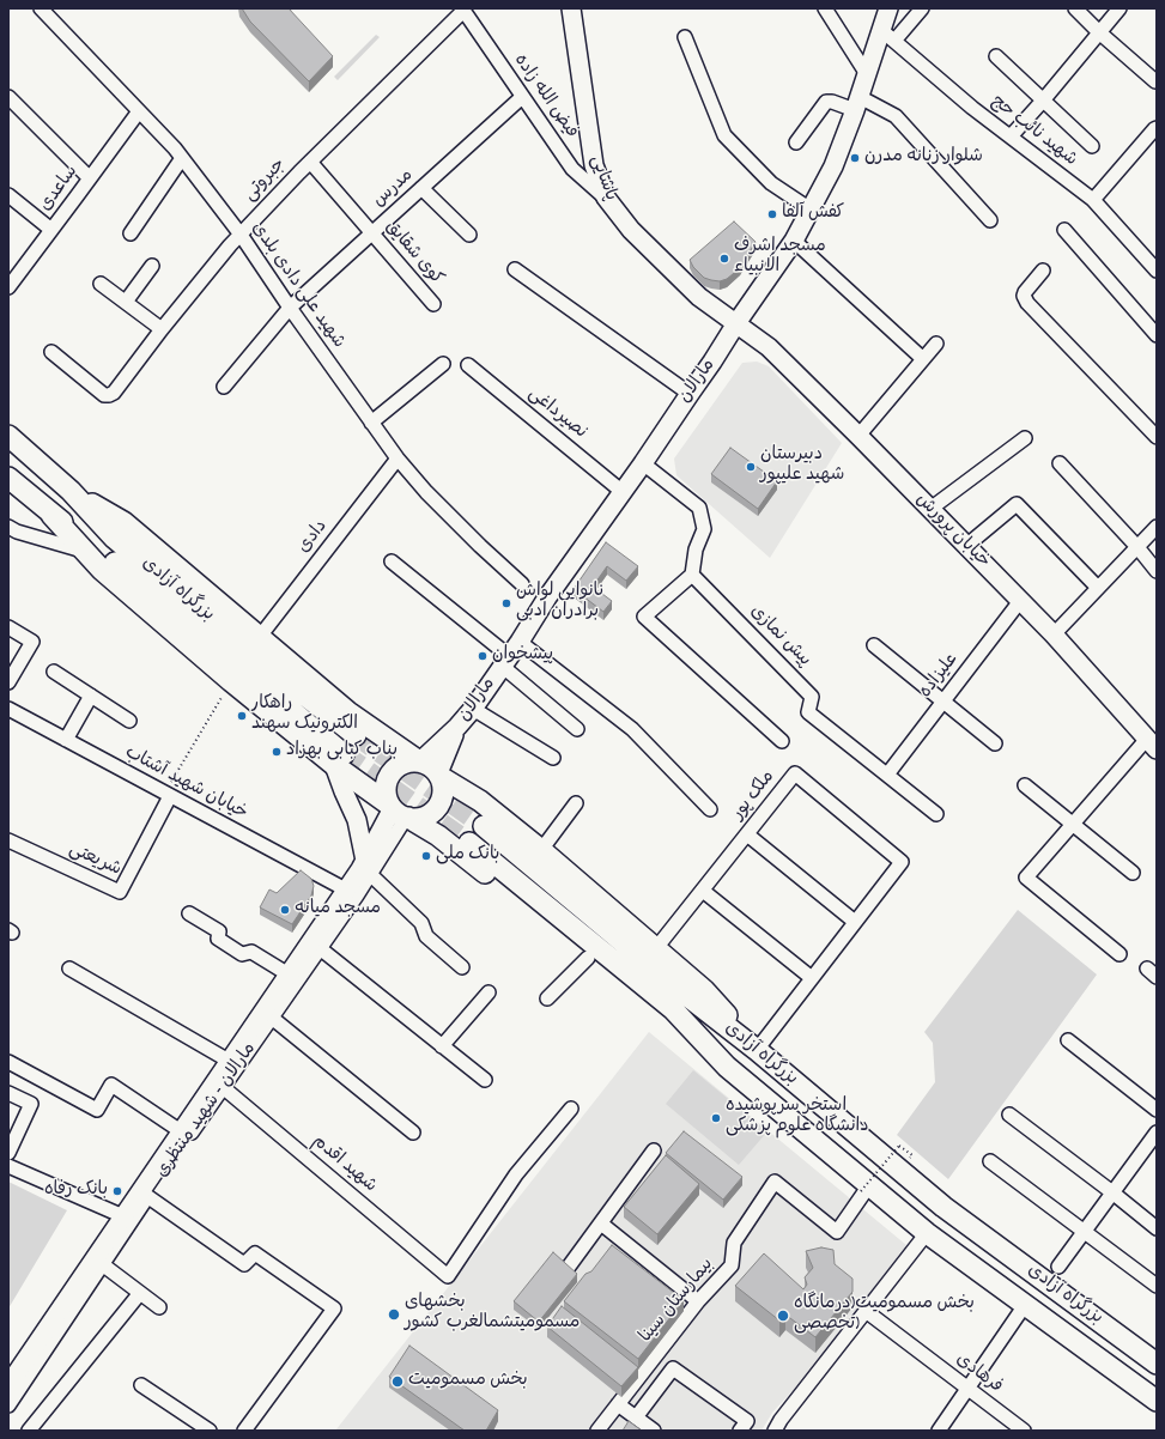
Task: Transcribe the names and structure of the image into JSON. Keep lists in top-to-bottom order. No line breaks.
{"streets":{"highway":["بزرگراه آزادی"],"main road":["پاشایی","مارالان","خیابان پرورش","مارالان - شهید منتظری"],"street":["فیض الله زاده","شهید نائب حج","جبروتی","ساعدی","مدرس","کوی شقایق","شهید علی دادی بلدی","نصیرداغی","دادی","پیش نمازی","علیزاده","خیابان شهید آشتاب","ملک پور","شریعتی","شهید اقدم","بیمارستان سینا","فرهادی"]},"crossings":[["فیض الله زاده","پاشایی"],["فیض الله زاده","جبروتی"],["فیض الله زاده","مدرس"],["شهید نائب حج","مارالان"],["پاشایی","مارالان"],["پاشایی","خیابان پرورش"],["جبروتی","کوی شقایق"],["جبروتی","شهید علی دادی بلدی"],["ساعدی","شهید علی دادی بلدی"],["مدرس","کوی شقایق"],["مدرس","شهید علی دادی بلدی"],["شهید علی دادی بلدی","دادی"],["مارالان","نصیرداغی"],["مارالان","خیابان پرورش"],["مارالان","بزرگراه آزادی"],["مارالان","مارالان - شهید منتظری"],["خیابان پرورش","علیزاده"],["بزرگراه آزادی","مارالان - شهید منتظری"],["بزرگراه آزادی","بیمارستان سینا"],["پیش نمازی","علیزاده"],["خیابان شهید آشتاب","شریعتی"],["خیابان شهید آشتاب","مارالان - شهید منتظری"],["مارالان - شهید منتظری","شهید اقدم"]],"places":["شلوار زنانه مدرن","کفش آلفا","مسجد اشرف الانبیاء","دبیرستان شهید علیپور","نانوایی لواش برادران ادبی","پیشخوان","راهکار الکترونیک سهند","بناب کبابی بهزاد","بانک ملی","مسجد میانه","استخر سرپوشیده دانشگاه علوم پزشکی","بانک رفاه","بخشهای مسمومیتشمالغرب کشور","بخش مسمومیت(درمانگاه تخصصی)","بخش مسمومیت"]}
